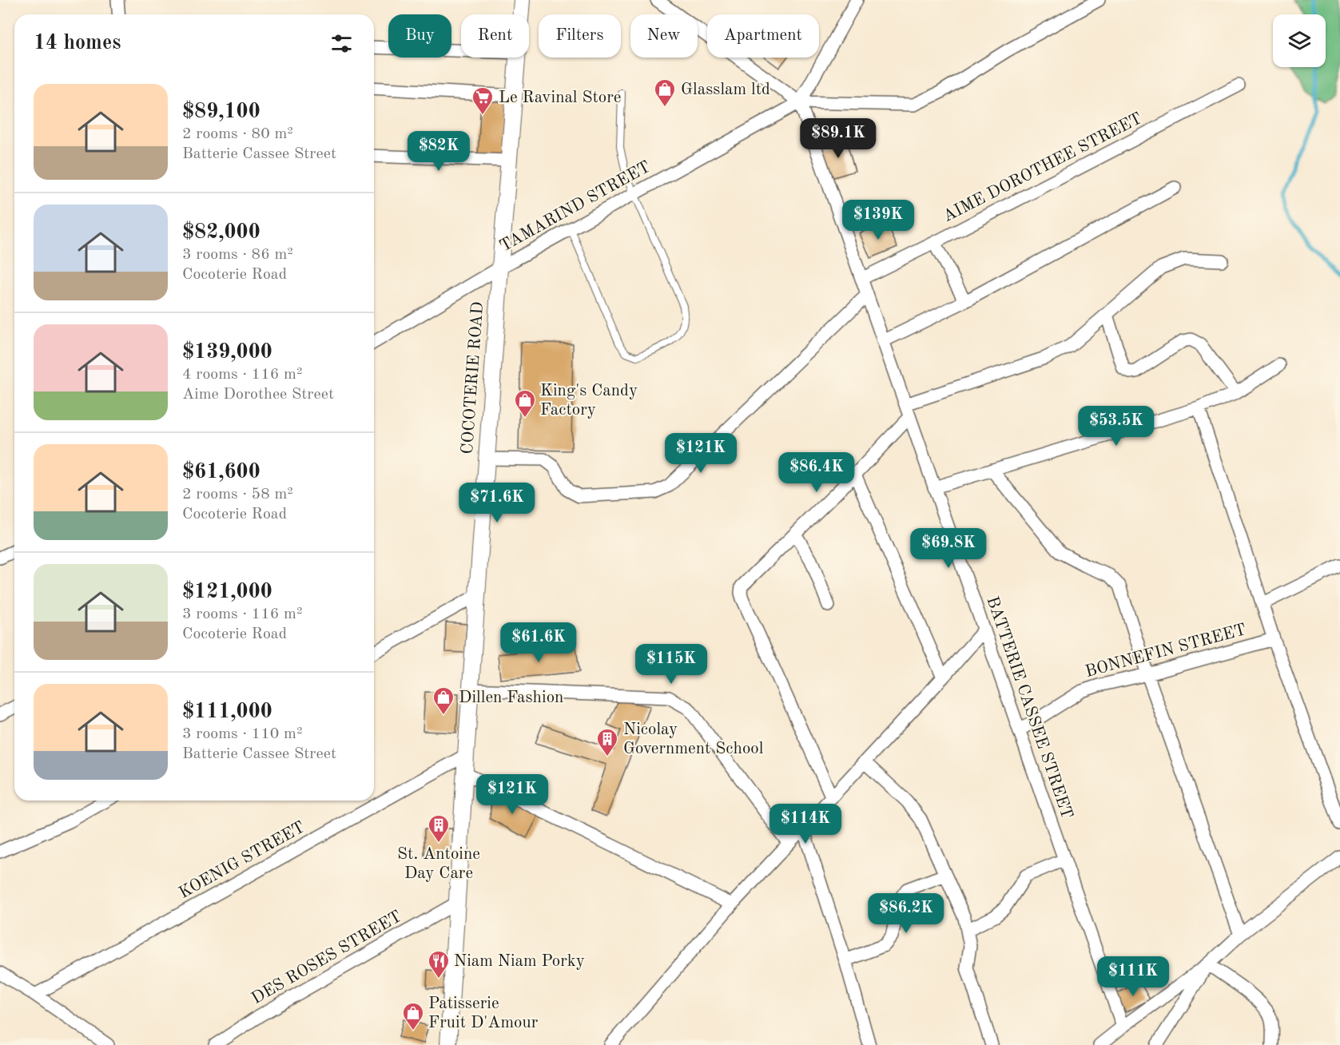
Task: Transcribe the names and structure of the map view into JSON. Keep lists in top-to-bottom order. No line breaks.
{"streets":{"street":["AIME DOROTHEE STREET","TAMARIND STREET","COCOTERIE ROAD","BONNEFIN STREET","BATTERIE CASSEE STREET","KOENIG STREET","DES ROSES STREET"]},"crossings":[["AIME DOROTHEE STREET","BATTERIE CASSEE STREET"],["TAMARIND STREET","COCOTERIE ROAD"],["TAMARIND STREET","BATTERIE CASSEE STREET"],["COCOTERIE ROAD","KOENIG STREET"],["COCOTERIE ROAD","DES ROSES STREET"],["BONNEFIN STREET","BATTERIE CASSEE STREET"]],"places":{"shop":["Glasslam ltd","King's Candy Factory","Dillen Fashion","Patisserie Fruit D'Amour"],"supermarket":["Le Ravinal Store"],"building":["Nicolay Government School","St. Antoine Day Care"],"restaurant":["Niam Niam Porky"]},"page":{"chip":["Buy","Rent","Filters","New","Apartment"],"heading":"14 homes","list":[{"name":"$89,100","note":"2 rooms · 80 m² · Batterie Cassee Street"},{"name":"$82,000","note":"3 rooms · 86 m² · Cocoterie Road"},{"name":"$139,000","note":"4 rooms · 116 m² · Aime Dorothee Street"},{"name":"$61,600","note":"2 rooms · 58 m² · Cocoterie Road"},{"name":"$121,000","note":"3 rooms · 116 m² · Cocoterie Road"},{"name":"$111,000","note":"3 rooms · 110 m² · Batterie Cassee Street"}],"price":["$89.1K","$82K","$139K","$53.5K","$121K","$86.4K","$71.6K","$69.8K","$61.6K","$115K","$121K","$114K","$86.2K","$111K"]}}
